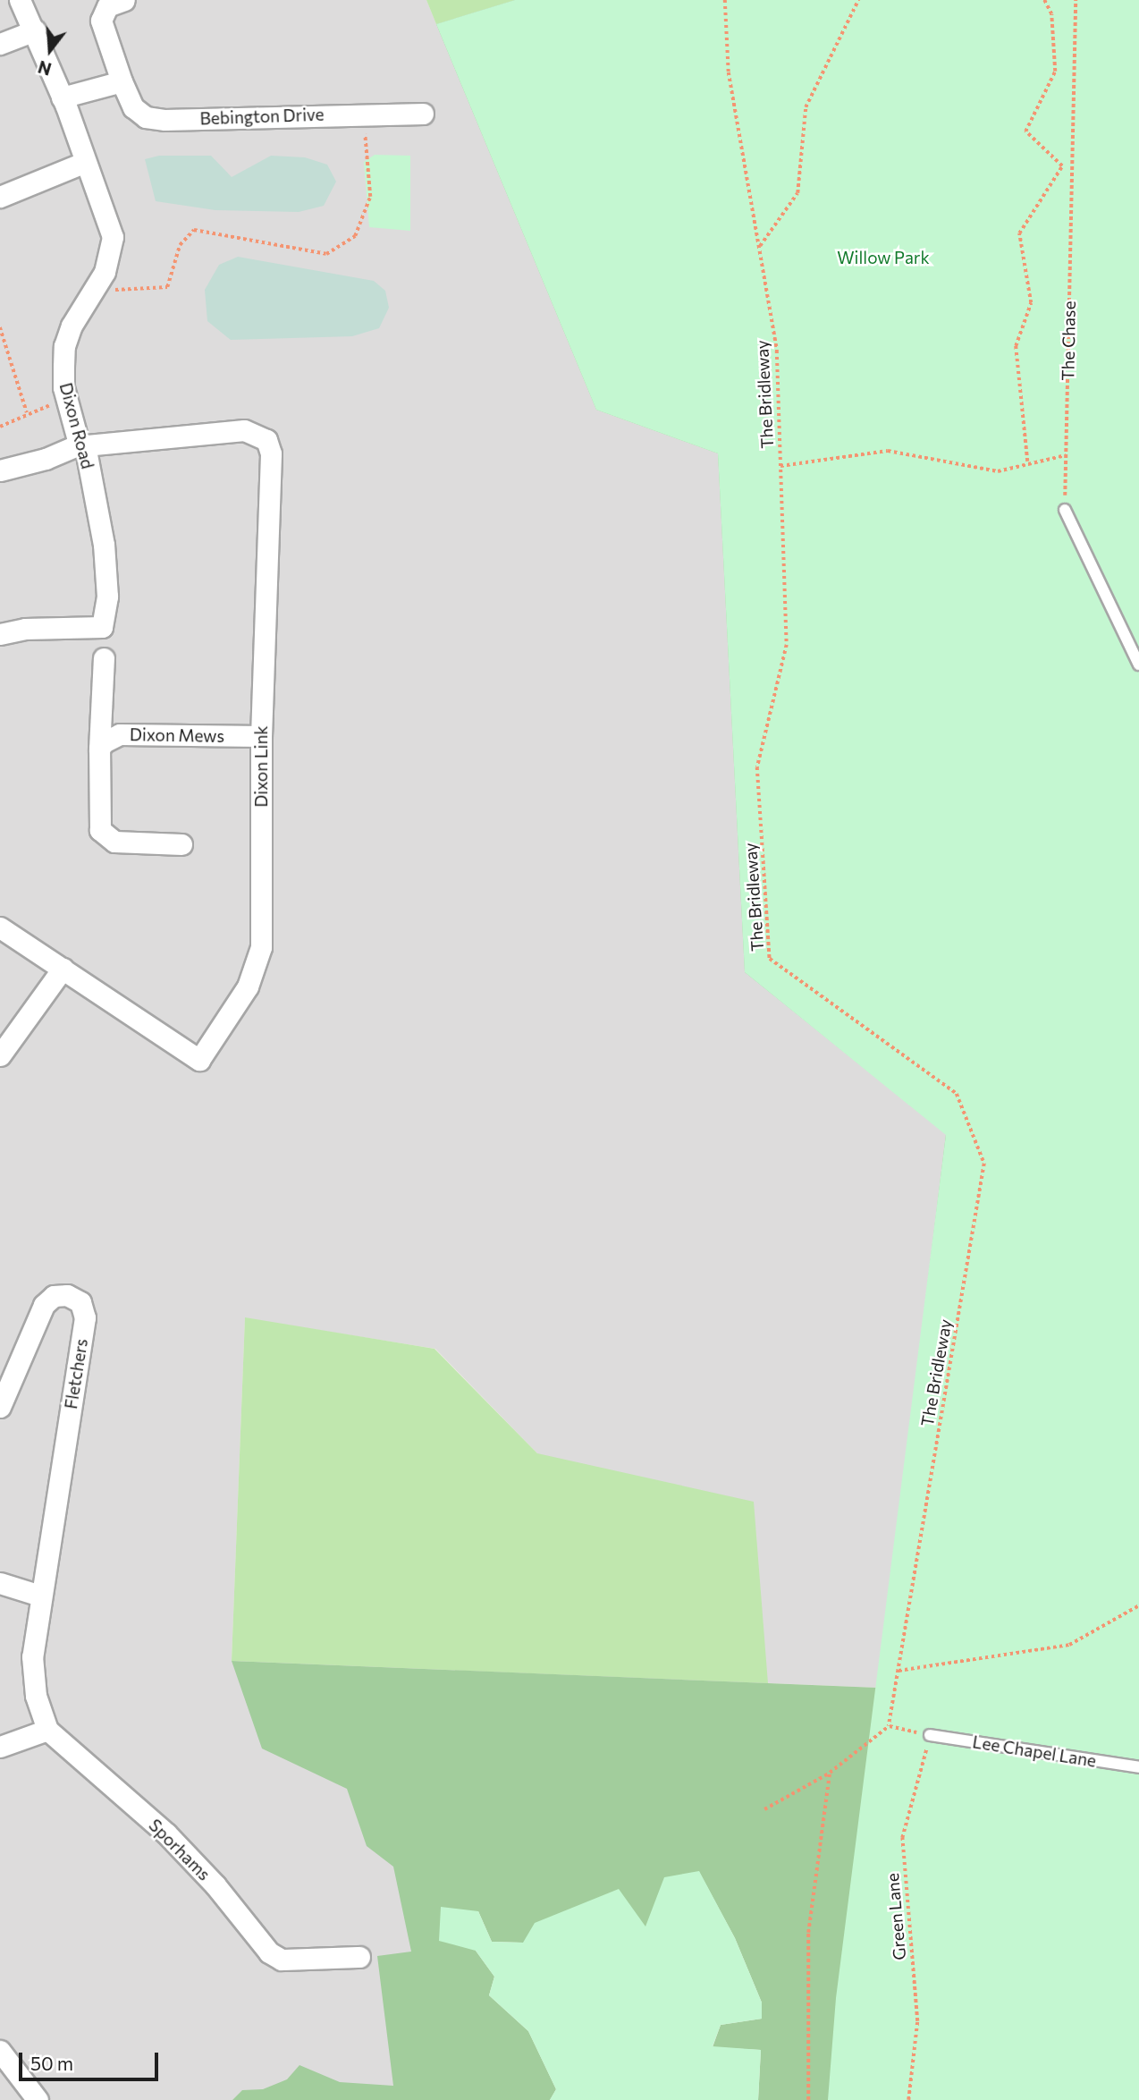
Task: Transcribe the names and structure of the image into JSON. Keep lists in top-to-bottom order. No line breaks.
{"streets":{"street":["Bebington Drive","Dixon Road","Dixon Mews","Dixon Link","Fletchers","Sporhams"],"lane":["Lee Chapel Lane"],"path":["The Chase","The Bridleway","Green Lane"]},"crossings":[["Dixon Road","Dixon Link"],["Dixon Mews","Dixon Link"],["Fletchers","Sporhams"],["Lee Chapel Lane","Green Lane"]],"parks":["Willow Park"],"scale_bar":"50 m","north":"bottom"}
